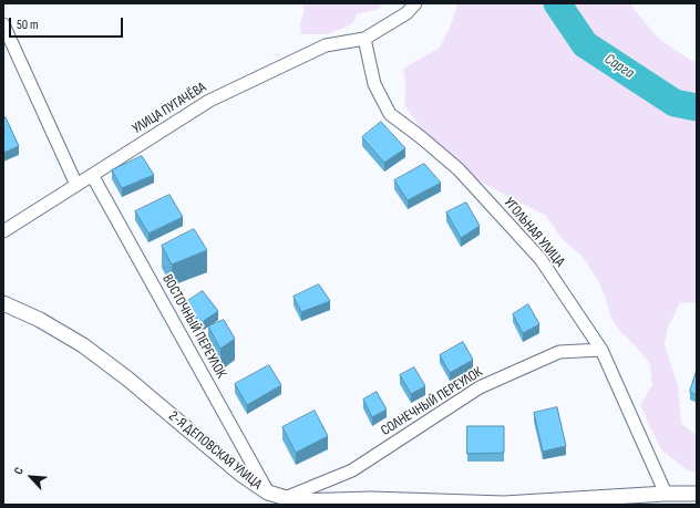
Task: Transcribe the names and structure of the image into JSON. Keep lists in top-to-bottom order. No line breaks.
{"streets":{"street":["УЛИЦА ПУГАЧЁВА","УГОЛЬНАЯ УЛИЦА","ВОСТОЧНЫЙ ПЕРЕУЛОК","СОЛНЕЧНЫЙ ПЕРЕУЛОК","2-Я ДЕПОВСКАЯ УЛИЦА"]},"crossings":[["УЛИЦА ПУГАЧЁВА","УГОЛЬНАЯ УЛИЦА"],["УЛИЦА ПУГАЧЁВА","ВОСТОЧНЫЙ ПЕРЕУЛОК"],["УГОЛЬНАЯ УЛИЦА","СОЛНЕЧНЫЙ ПЕРЕУЛОК"],["УГОЛЬНАЯ УЛИЦА","2-Я ДЕПОВСКАЯ УЛИЦА"],["ВОСТОЧНЫЙ ПЕРЕУЛОК","2-Я ДЕПОВСКАЯ УЛИЦА"],["СОЛНЕЧНЫЙ ПЕРЕУЛОК","2-Я ДЕПОВСКАЯ УЛИЦА"]],"water":["Сарга"],"scale_bar":"50 m","north":"top left"}
